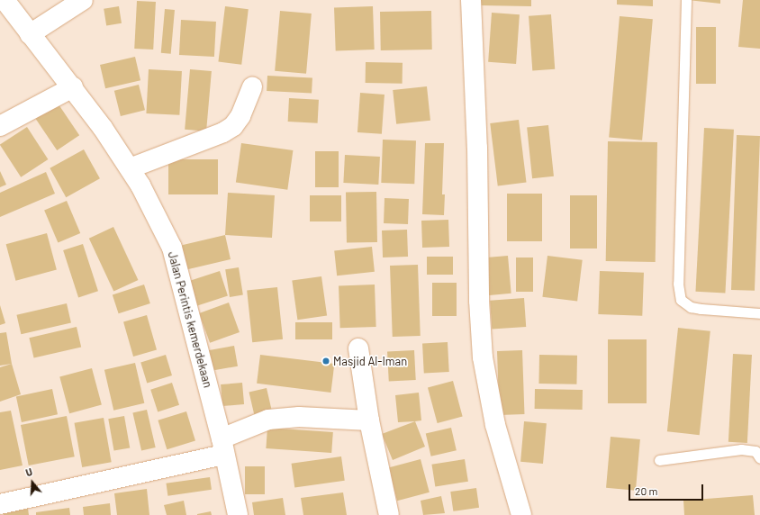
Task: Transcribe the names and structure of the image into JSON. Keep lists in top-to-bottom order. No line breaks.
{"streets":{"street":["Jalan Perintis kemerdekaan"]},"places":["Masjid Al-Iman"],"scale_bar":"20 m","north":"top"}
